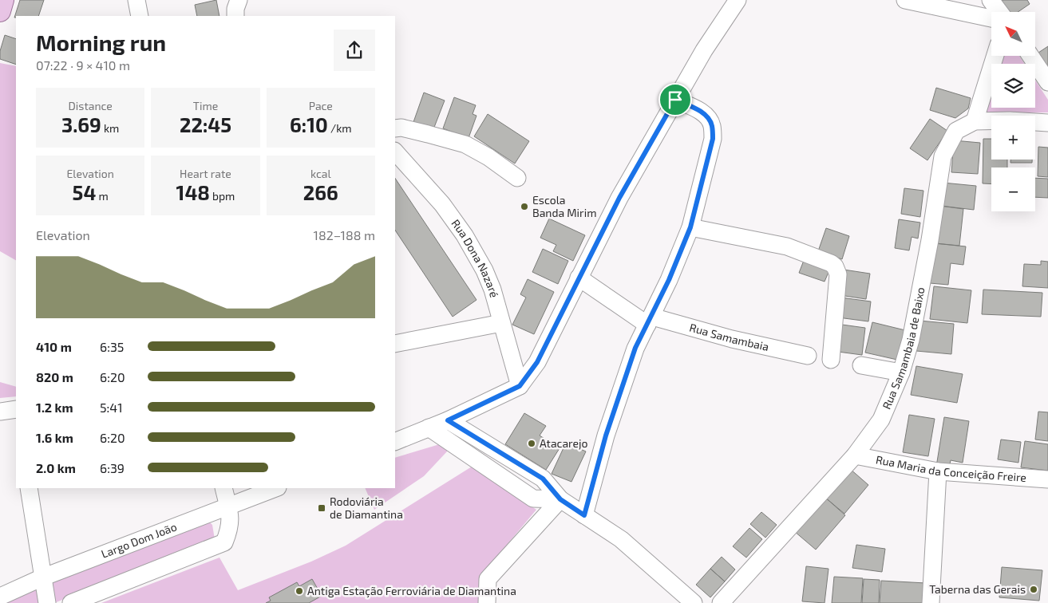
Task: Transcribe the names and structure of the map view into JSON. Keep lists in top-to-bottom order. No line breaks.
{"streets":{"street":["Rua Dona Nazaré","Rua Samambaia","Rua Samambaia de Baixo","Rua Maria da Conceição Freire","Largo Dom João"]},"crossings":[["Rua Samambaia de Baixo","Rua Maria da Conceição Freire"]],"places":{"other":["Escola Banda Mirim","Atacarejo","Taberna das Gerais","Antiga Estação Ferroviária de Diamantina"],"transit":["Rodoviária de Diamantina"]},"north":"top left","page":{"map_buttons":["+","−"],"heading":["Morning run","07:22 · 9 × 410 m"],"stats":[["Distance","3.69 km"],["Time","22:45"],["Pace","6:10 /km"],["Elevation","54 m"],["Heart rate","148 bpm"],["kcal","266"]],"chart":["Elevation","182–188 m"],"list":[{"name":"410 m","note":"6:35"},{"name":"820 m","note":"6:20"},{"name":"1.2 km","note":"5:41"},{"name":"1.6 km","note":"6:20"},{"name":"2.0 km","note":"6:39"}]}}
